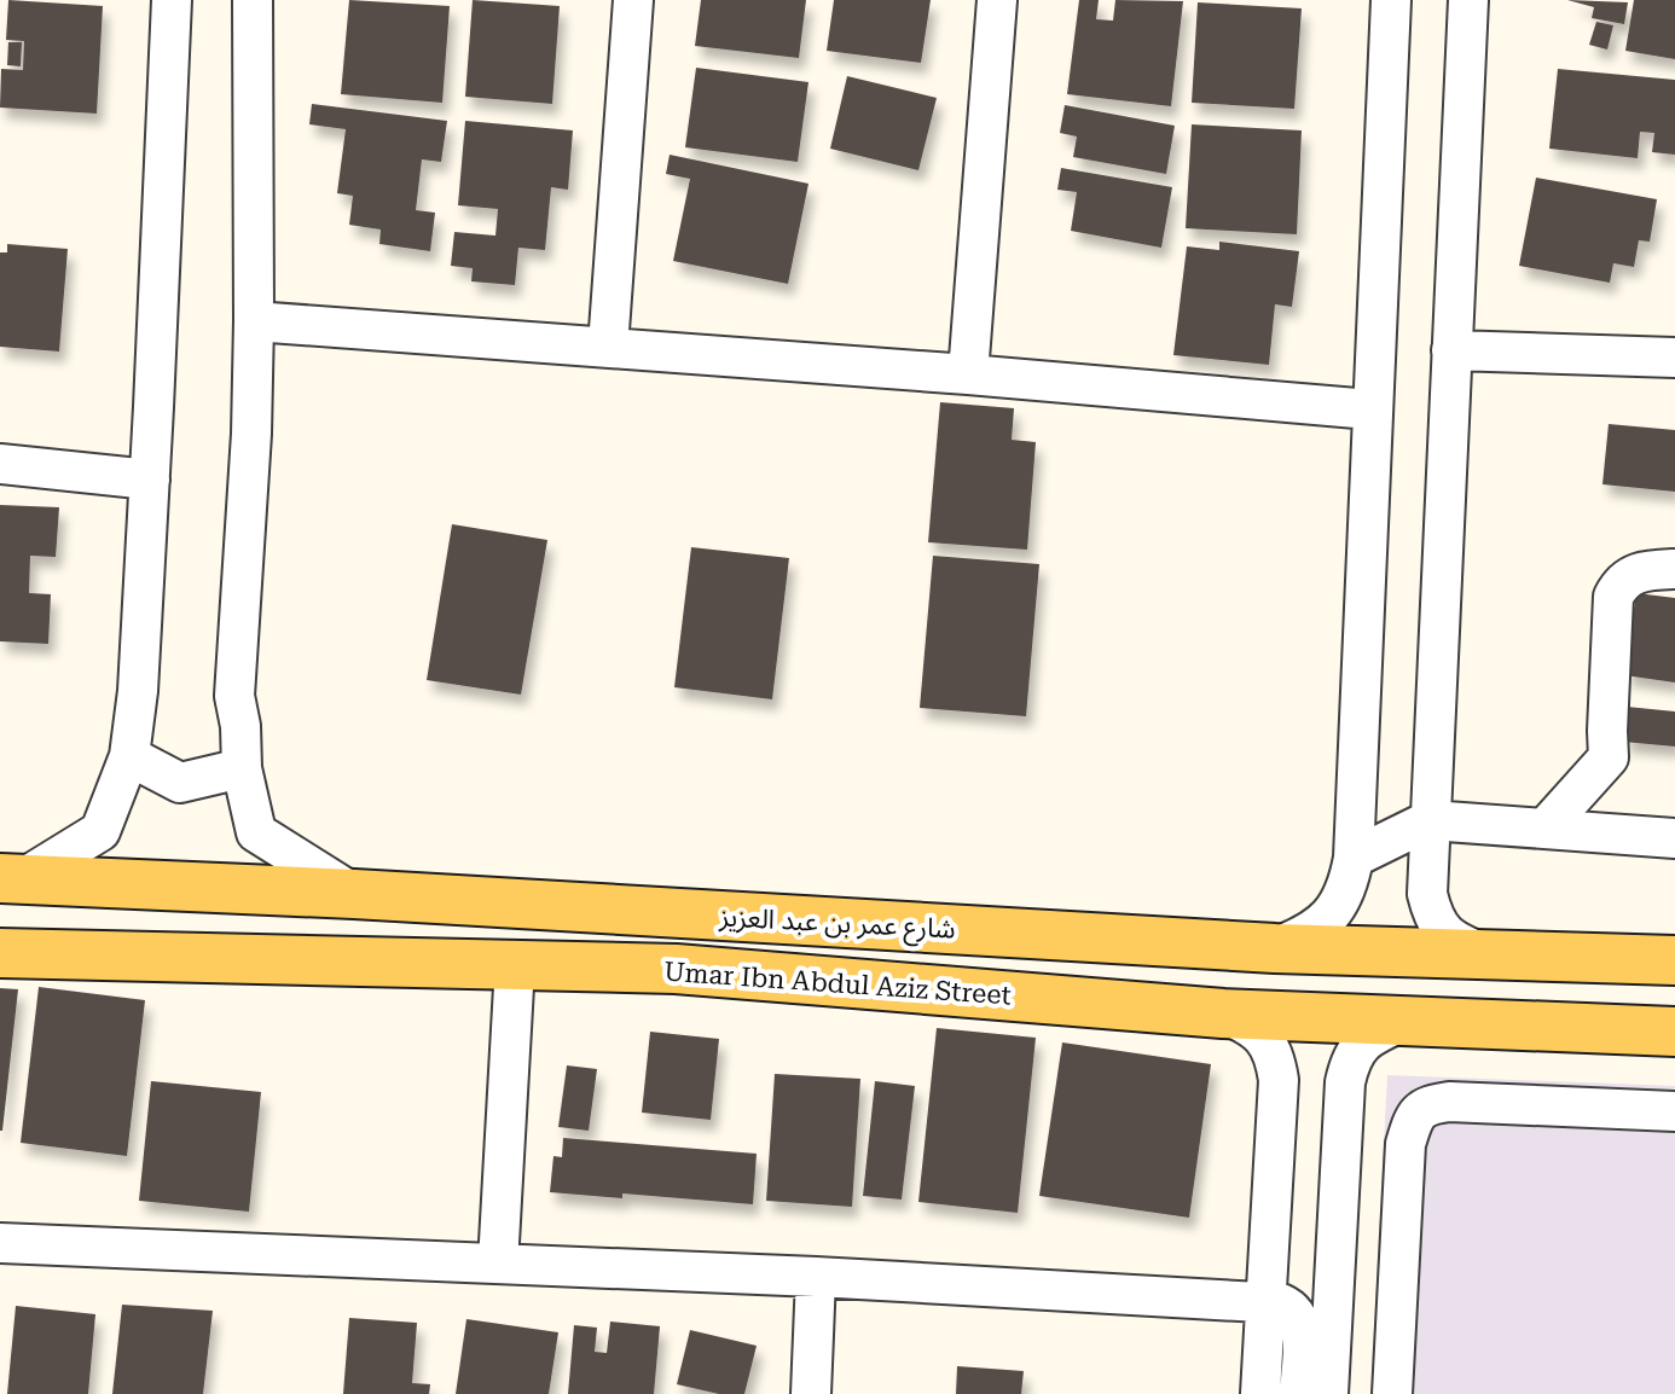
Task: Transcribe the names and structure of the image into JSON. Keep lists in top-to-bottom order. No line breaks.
{"streets":{"main road":["شارع عمر بن عبد العزيز","Umar Ibn Abdul Aziz Street"]}}
